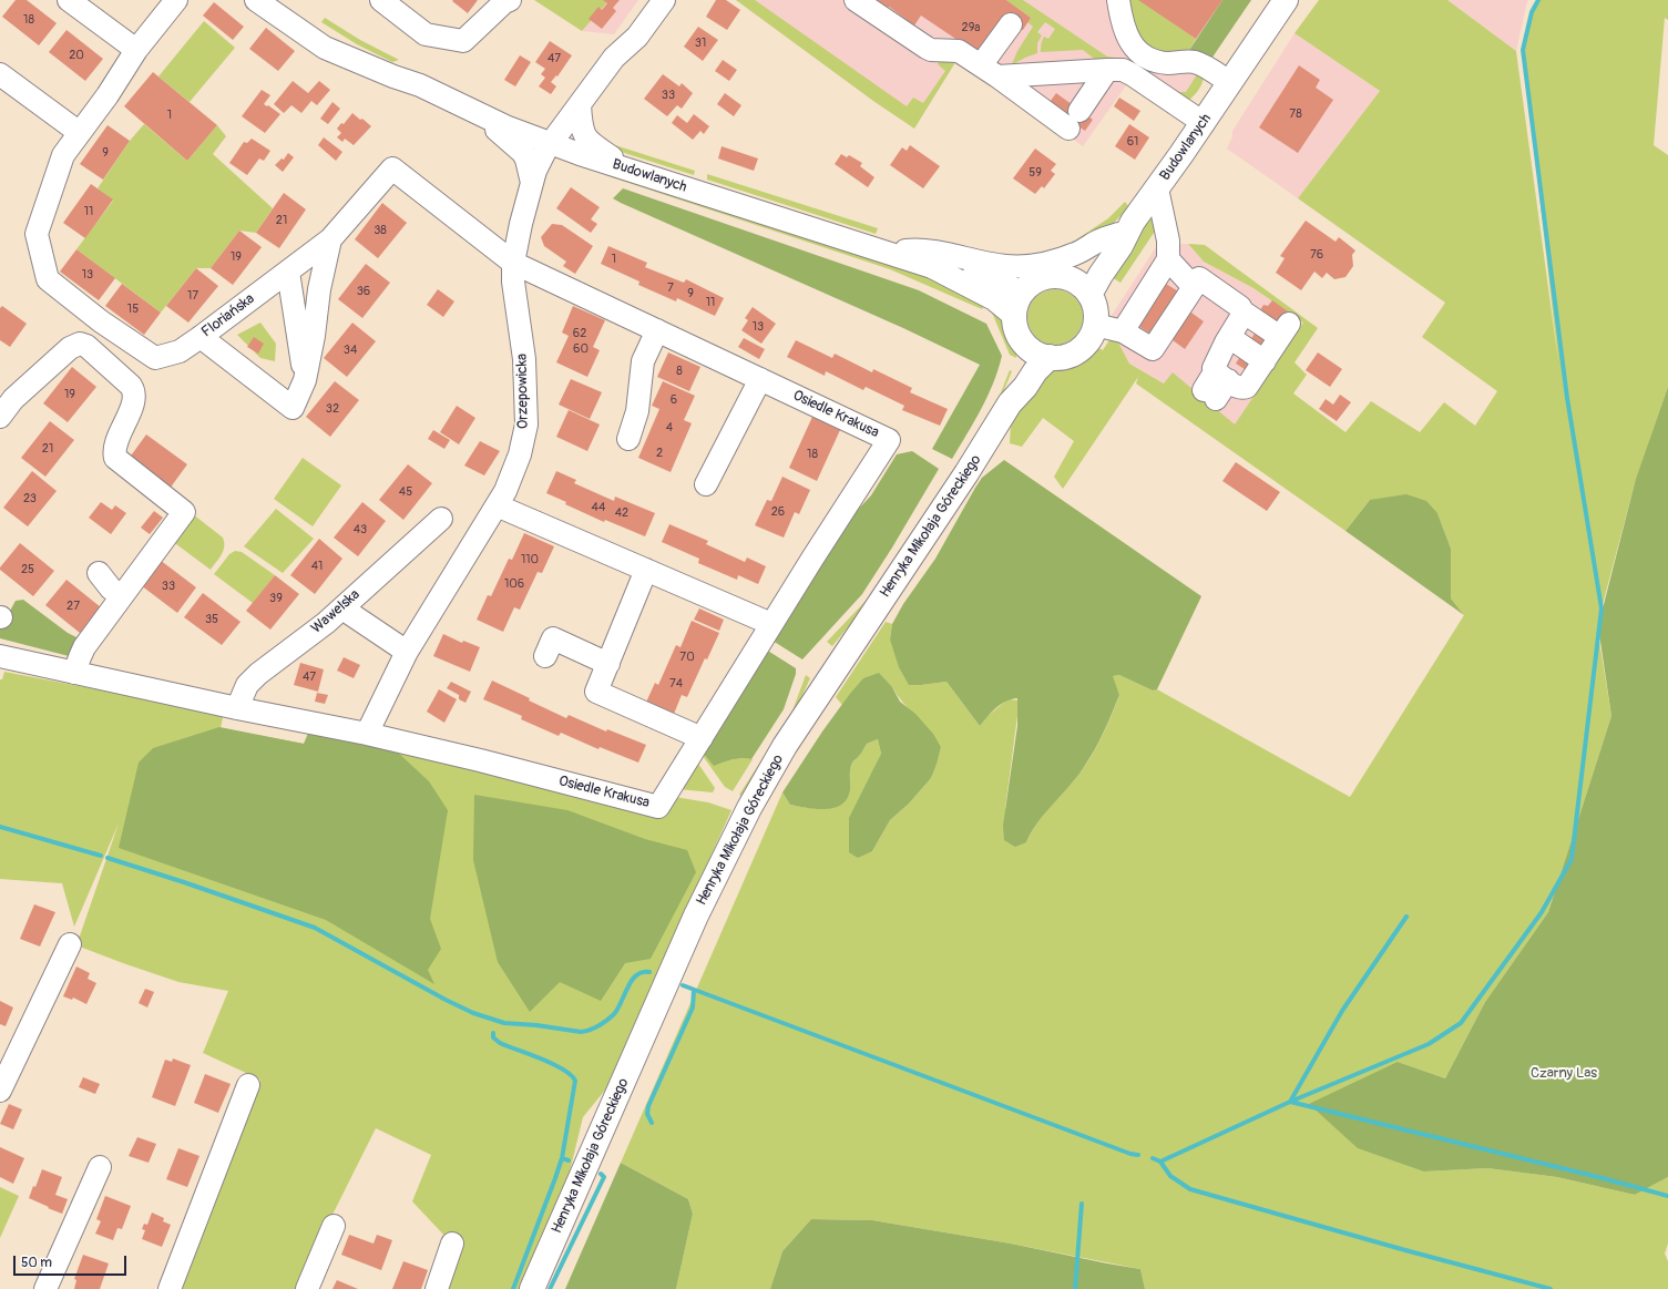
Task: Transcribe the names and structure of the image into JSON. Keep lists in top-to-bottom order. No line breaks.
{"streets":{"main road":["Budowlanych","Henryka Mikołaja Góreckiego"],"street":["Floriańska","Orzepowicka","Osiedle Krakusa","Wawelska"]},"crossings":[["Budowlanych","Orzepowicka"],["Budowlanych","Henryka Mikołaja Góreckiego"],["Floriańska","Orzepowicka"],["Floriańska","Osiedle Krakusa"],["Orzepowicka","Osiedle Krakusa"]],"parks":["Czarny Las"],"house_numbers":["18","29a","31","20","47","33","78","1","61","9","59","11","21","38","76","19","1","13","7","36","9","17","11","15","13","62","60","34","8","19","6","32","4","21","2","18","45","23","44","26","42","43","110","41","25","106","33","39","27","35","70","47","74"],"scale_bar":"50 m"}
